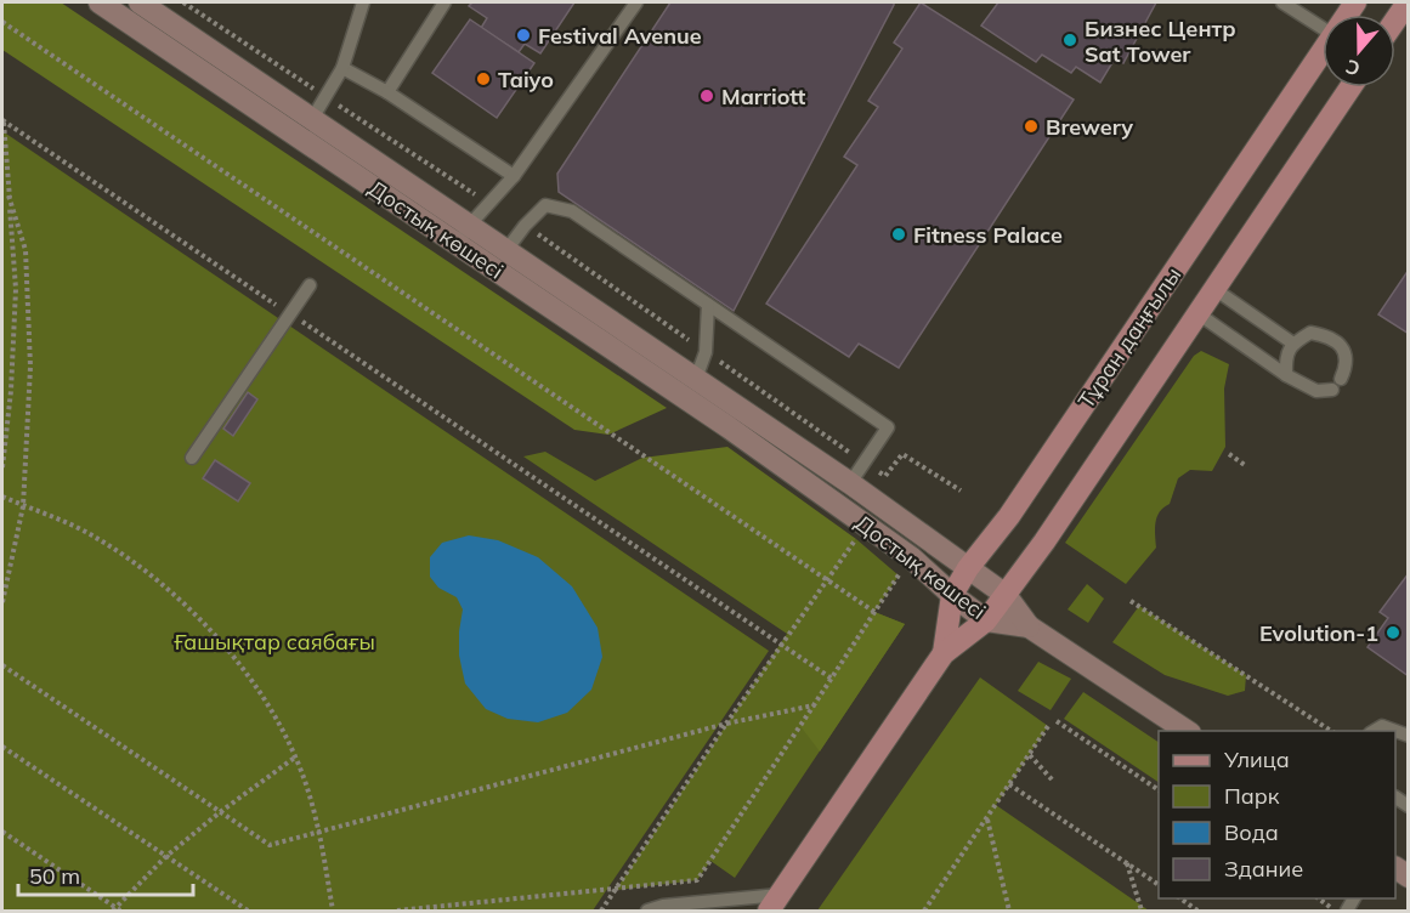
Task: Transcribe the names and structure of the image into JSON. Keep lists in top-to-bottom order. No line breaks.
{"streets":{"main road":["Тұран даңғылы"],"street":["Достық көшесі"]},"crossings":[["Достық көшесі","Тұран даңғылы"]],"parks":["Ғашықтар саябағы"],"places":["Festival Avenue","Бизнес Центр Sat Tower","Taiyo","Marriott","Brewery","Fitness Palace","Evolution-1"],"legend":["Улица","Парк","Вода","Здание"],"scale_bar":"50 m","north":"bottom"}
